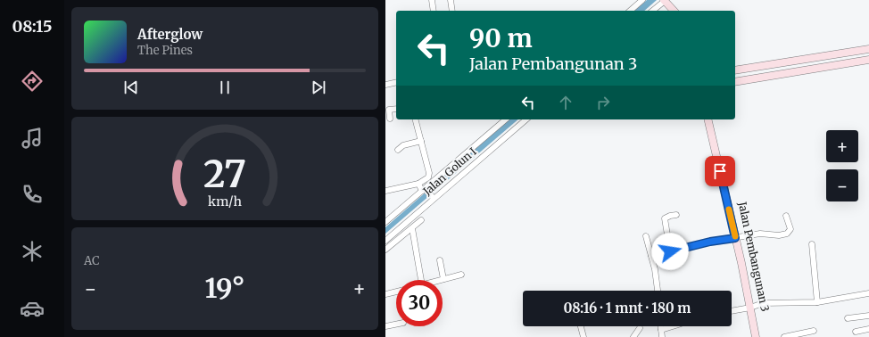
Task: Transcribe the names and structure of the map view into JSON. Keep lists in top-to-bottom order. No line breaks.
{"streets":{"street":["Jalan Golun I","Jalan Pembangunan 3"]},"page":{"tabs":"08:15","turn":["90 m","Jalan Pembangunan 3"],"song":["Afterglow","The Pines"],"map_buttons":["+","−"],"tile":"AC","heat":["−","19°","+"],"limit":"30","trip":"08:16 · 1 mnt · 180 m","gauge":["27","km/h"]}}
